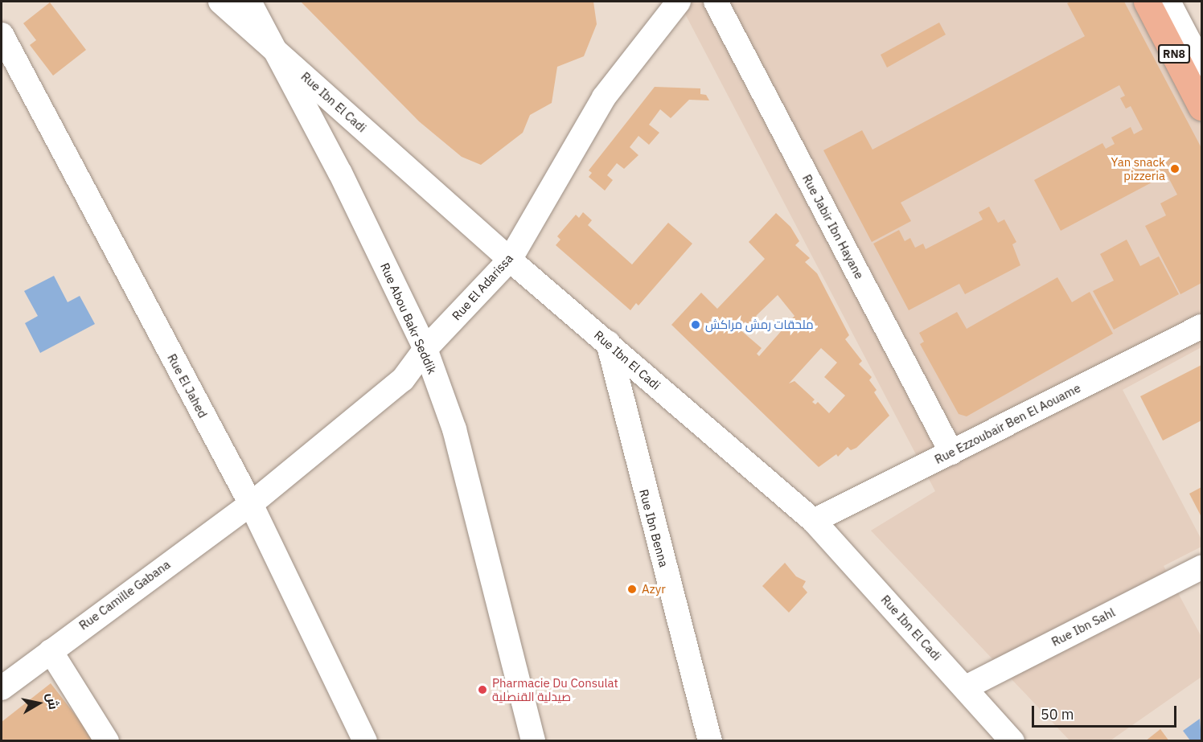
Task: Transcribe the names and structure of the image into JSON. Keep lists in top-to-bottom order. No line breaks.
{"streets":{"main road":["RN8"],"street":["Rue Ibn El Cadi","Rue Jabir Ibn Hayane","Rue El Adarissa","Rue Abou Bakr Seddik","Rue El Jahed","Rue Ezzoubair Ben El Aouame","Rue Ibn Benna","Rue Camille Gabana","Rue Ibn Sahl"]},"crossings":[["Rue Ibn El Cadi","Rue El Adarissa"],["Rue Ibn El Cadi","Rue Abou Bakr Seddik"],["Rue Ibn El Cadi","Rue Ezzoubair Ben El Aouame"],["Rue Ibn El Cadi","Rue Ibn Benna"],["Rue Ibn El Cadi","Rue Ibn Sahl"],["Rue Jabir Ibn Hayane","Rue Ezzoubair Ben El Aouame"],["Rue El Adarissa","Rue Abou Bakr Seddik"],["Rue El Adarissa","Rue El Jahed"],["Rue El Adarissa","Rue Camille Gabana"],["Rue El Jahed","Rue Camille Gabana"]],"places":["Yan snack pizzeria","ملحقات رمش مراكش","Azyr","Pharmacie Du Consulat صيدلية القنصلية"],"scale_bar":"50 m","north":"right"}
